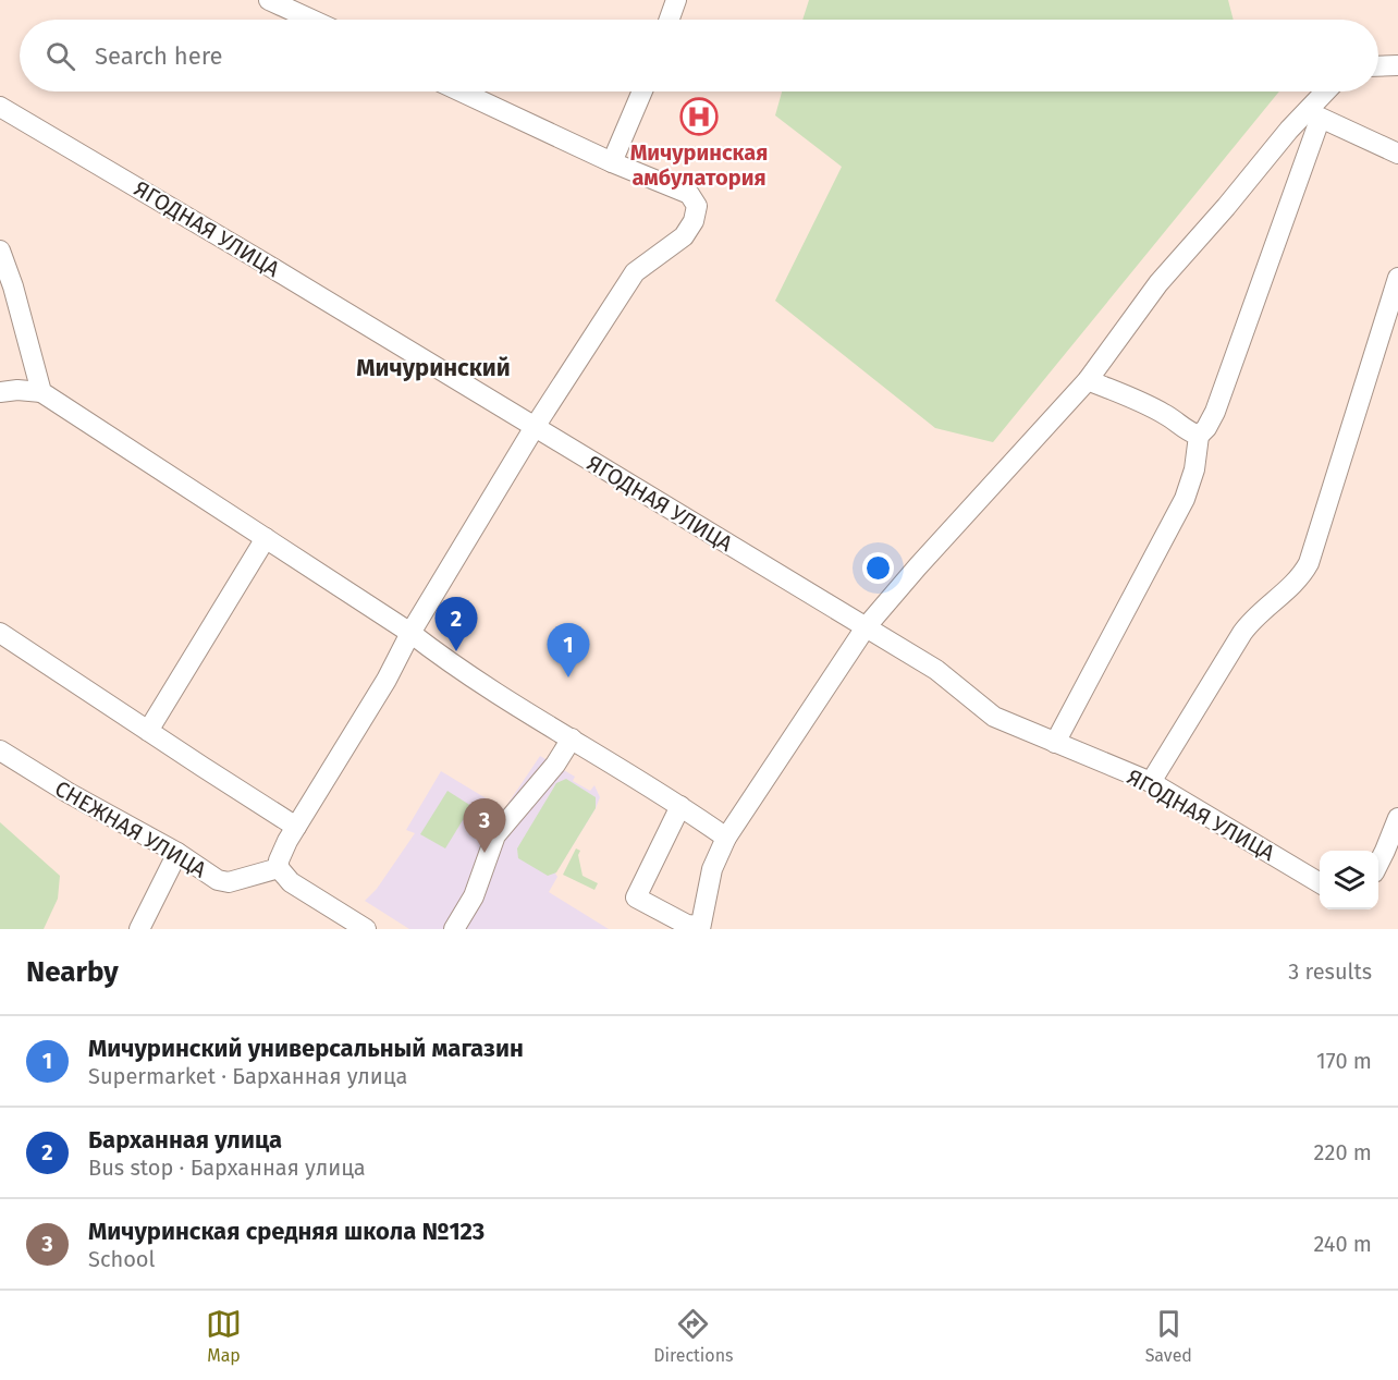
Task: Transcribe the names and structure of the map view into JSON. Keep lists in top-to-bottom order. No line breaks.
{"streets":{"street":["ЯГОДНАЯ УЛИЦА","СНЕЖНАЯ УЛИЦА"]},"districts":["Мичуринский"],"places":{"hospital":["Мичуринская амбулатория"]},"page":{"search":"Search here","pins":["2","1","3"],"heading":["Nearby","3 results"],"list":[{"mark":"1","name":"Мичуринский универсальный магазин","note":"Supermarket · Барханная улица","value":"170 m"},{"mark":"2","name":"Барханная улица","note":"Bus stop · Барханная улица","value":"220 m"},{"mark":"3","name":"Мичуринская средняя школа №123","note":"School","value":"240 m"}],"nav":["Map","Directions","Saved"]}}
